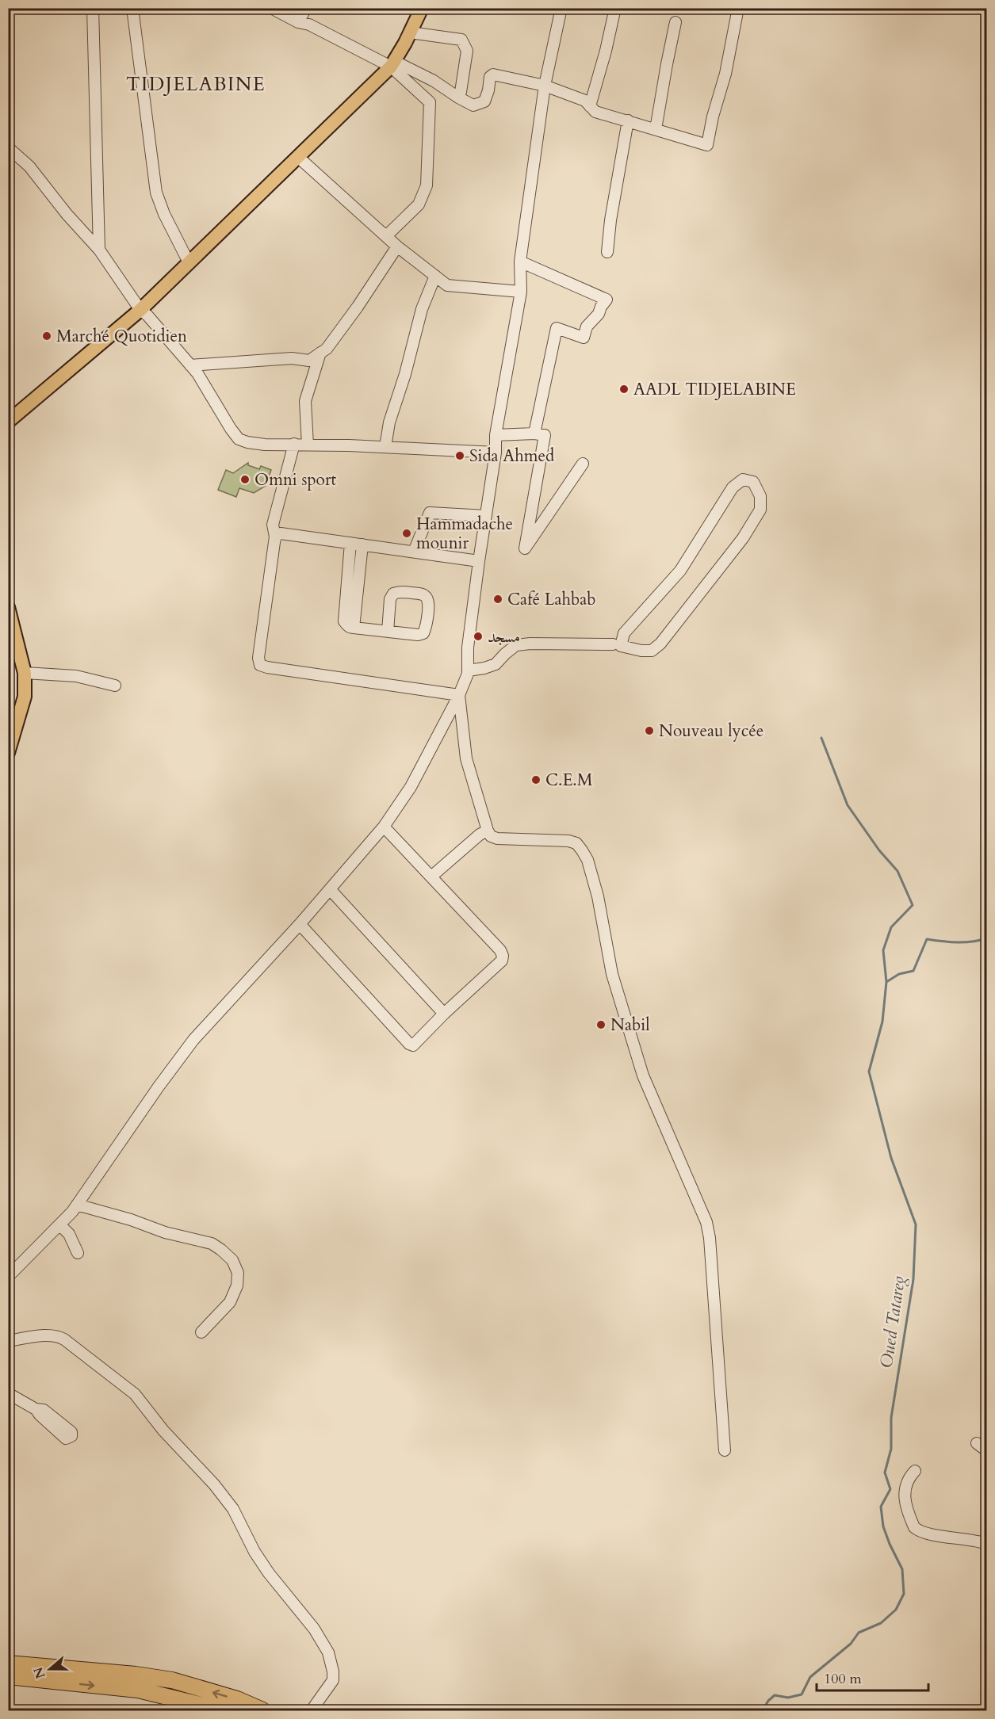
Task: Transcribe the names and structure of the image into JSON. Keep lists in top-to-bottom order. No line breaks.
{"districts":["TIDJELABINE"],"water":["Oued Tatareg"],"places":["Marché Quotidien","AADL TIDJELABINE","Sida Ahmed","Omni sport","Hammadache mounir","Café Lahbab","مسجد","Nouveau lycée","C.E.M","Nabil"],"scale_bar":"100 m","north":"left"}
